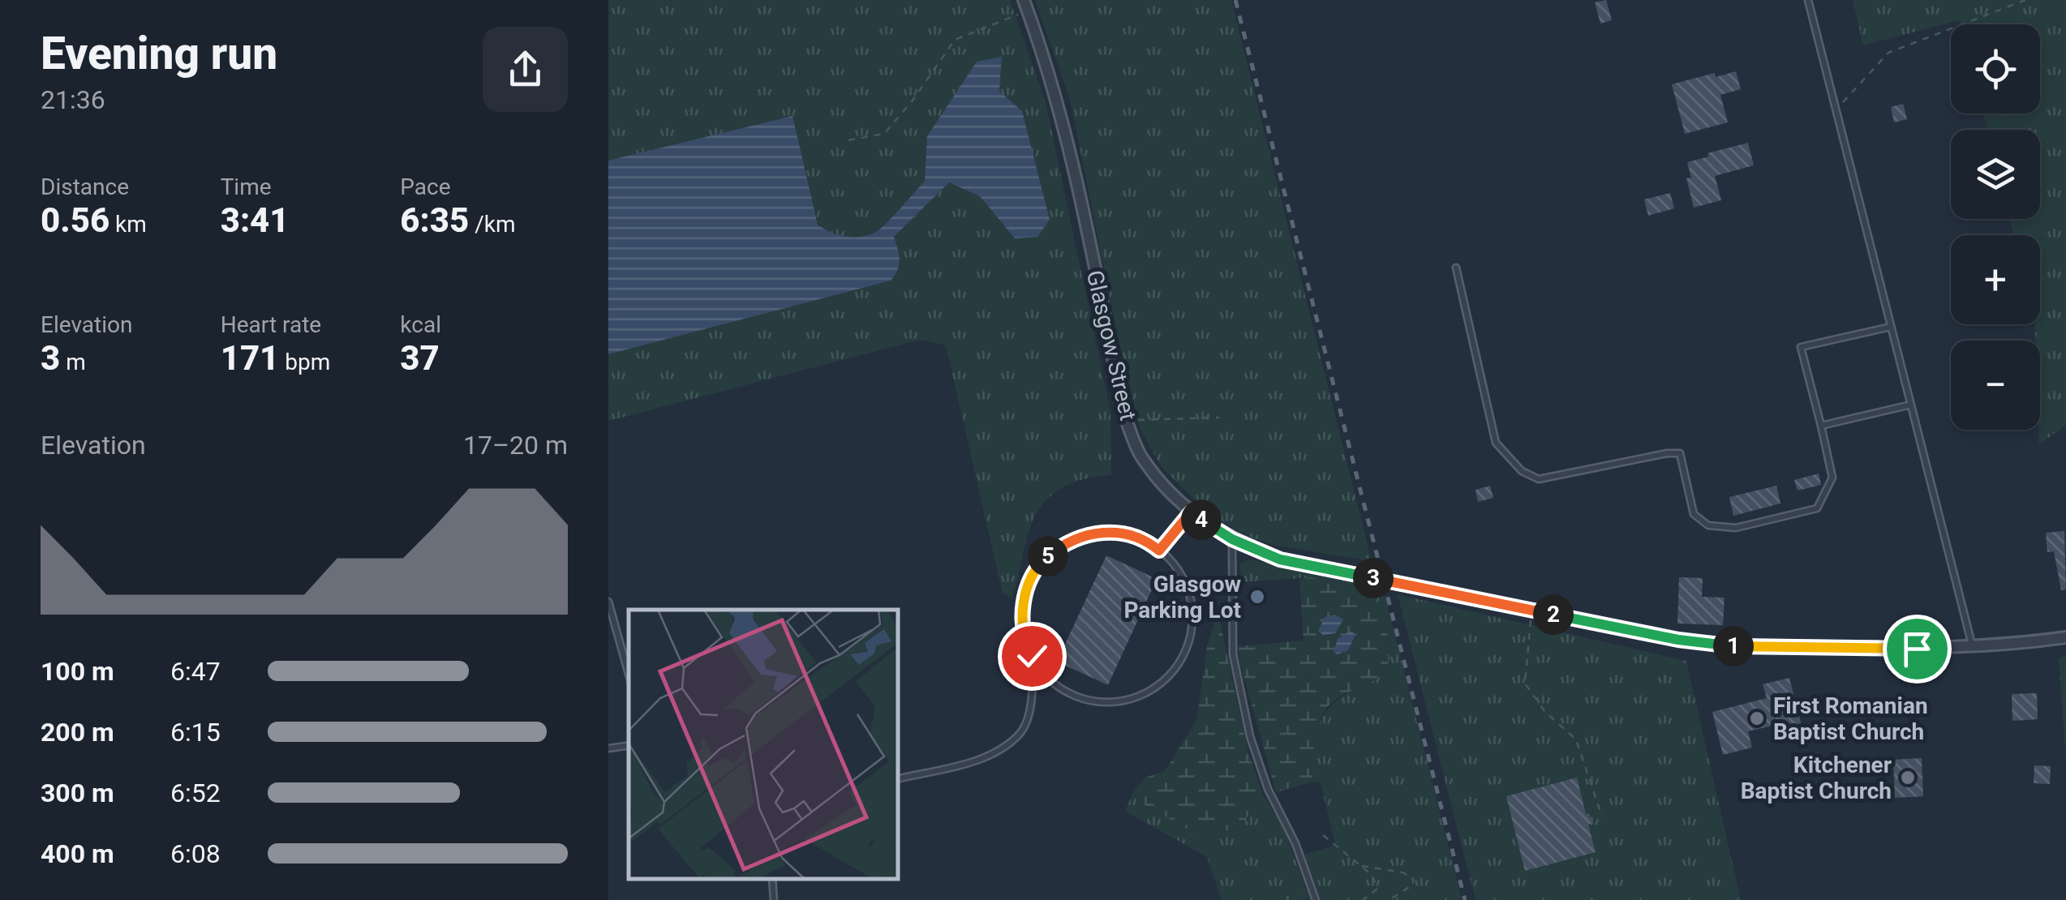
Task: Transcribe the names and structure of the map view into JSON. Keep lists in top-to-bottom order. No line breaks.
{"streets":{"street":["Glasgow Street"]},"places":["Glasgow Parking Lot","First Romanian Baptist Church","Kitchener Baptist Church"],"page":{"heading":["Evening run","21:36"],"map_buttons":["+","−"],"stats":[["Distance","0.56 km"],["Time","3:41"],["Pace","6:35 /km"],["Elevation","3 m"],["Heart rate","171 bpm"],["kcal","37"]],"chart":["Elevation","17–20 m"],"pins":["4","5","3","2","1"],"list":[{"name":"100 m","note":"6:47"},{"name":"200 m","note":"6:15"},{"name":"300 m","note":"6:52"},{"name":"400 m","note":"6:08"}]}}
